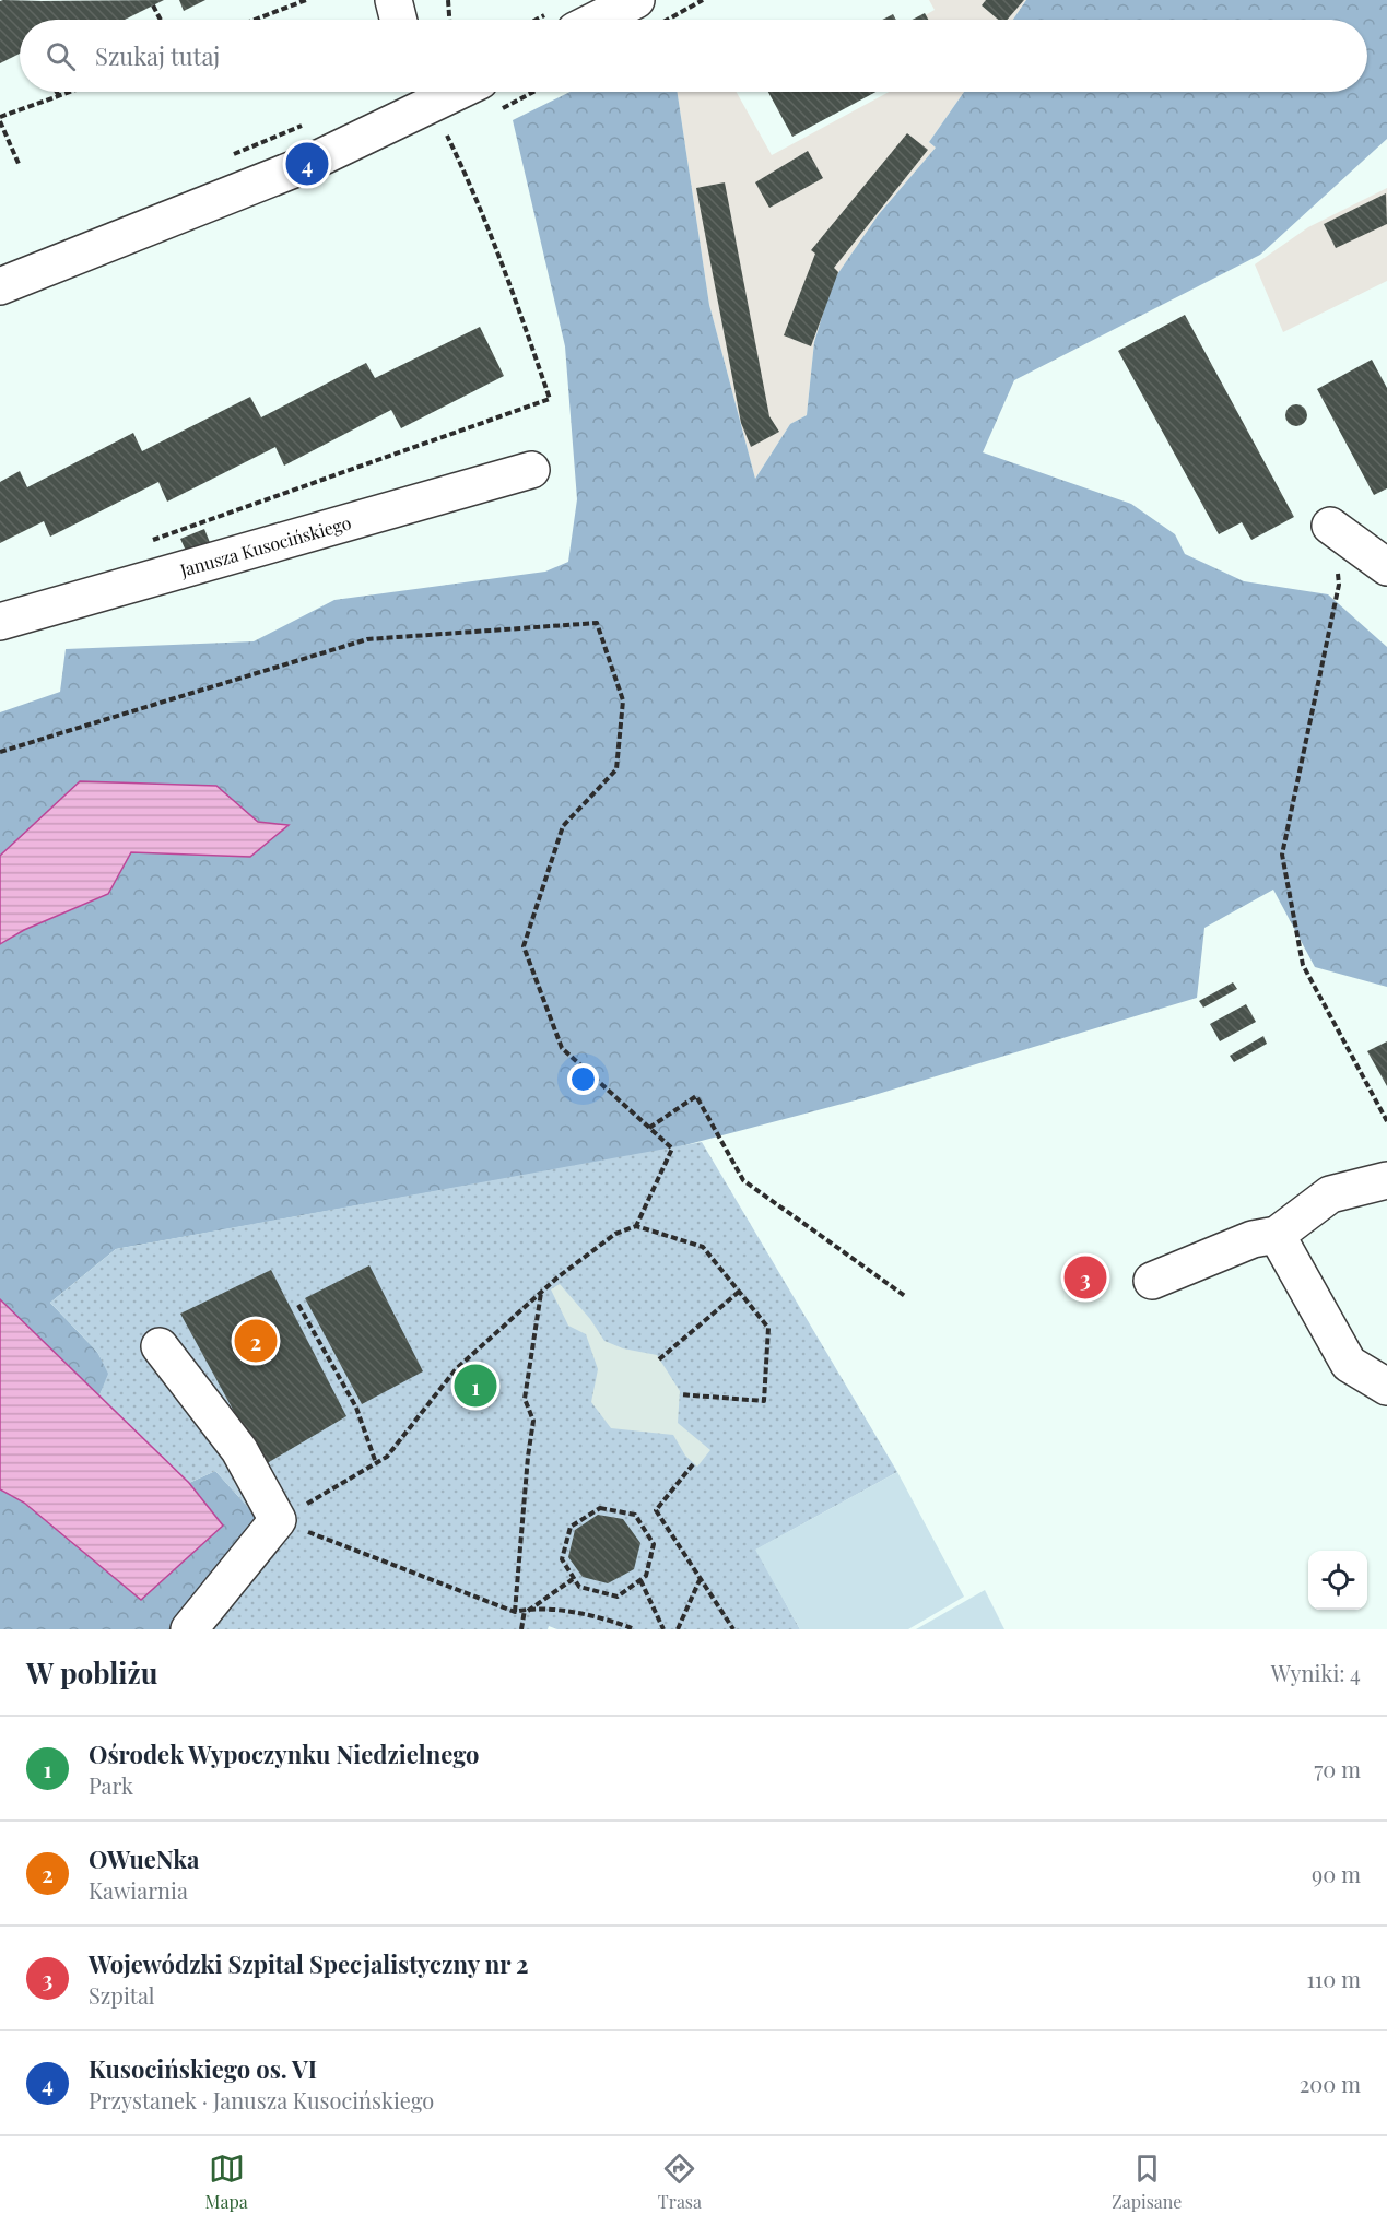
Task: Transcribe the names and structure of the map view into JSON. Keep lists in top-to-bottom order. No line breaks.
{"streets":{"street":["Janusza Kusocińskiego"]},"page":{"search":"Szukaj tutaj","pins":["4","3","2","1"],"heading":["W pobliżu","Wyniki: 4"],"list":[{"mark":"1","name":"Ośrodek Wypoczynku Niedzielnego","note":"Park","value":"70 m"},{"mark":"2","name":"OWueNka","note":"Kawiarnia","value":"90 m"},{"mark":"3","name":"Wojewódzki Szpital Specjalistyczny nr 2","note":"Szpital","value":"110 m"},{"mark":"4","name":"Kusocińskiego os. VI","note":"Przystanek · Janusza Kusocińskiego","value":"200 m"}],"nav":["Mapa","Trasa","Zapisane"]}}
